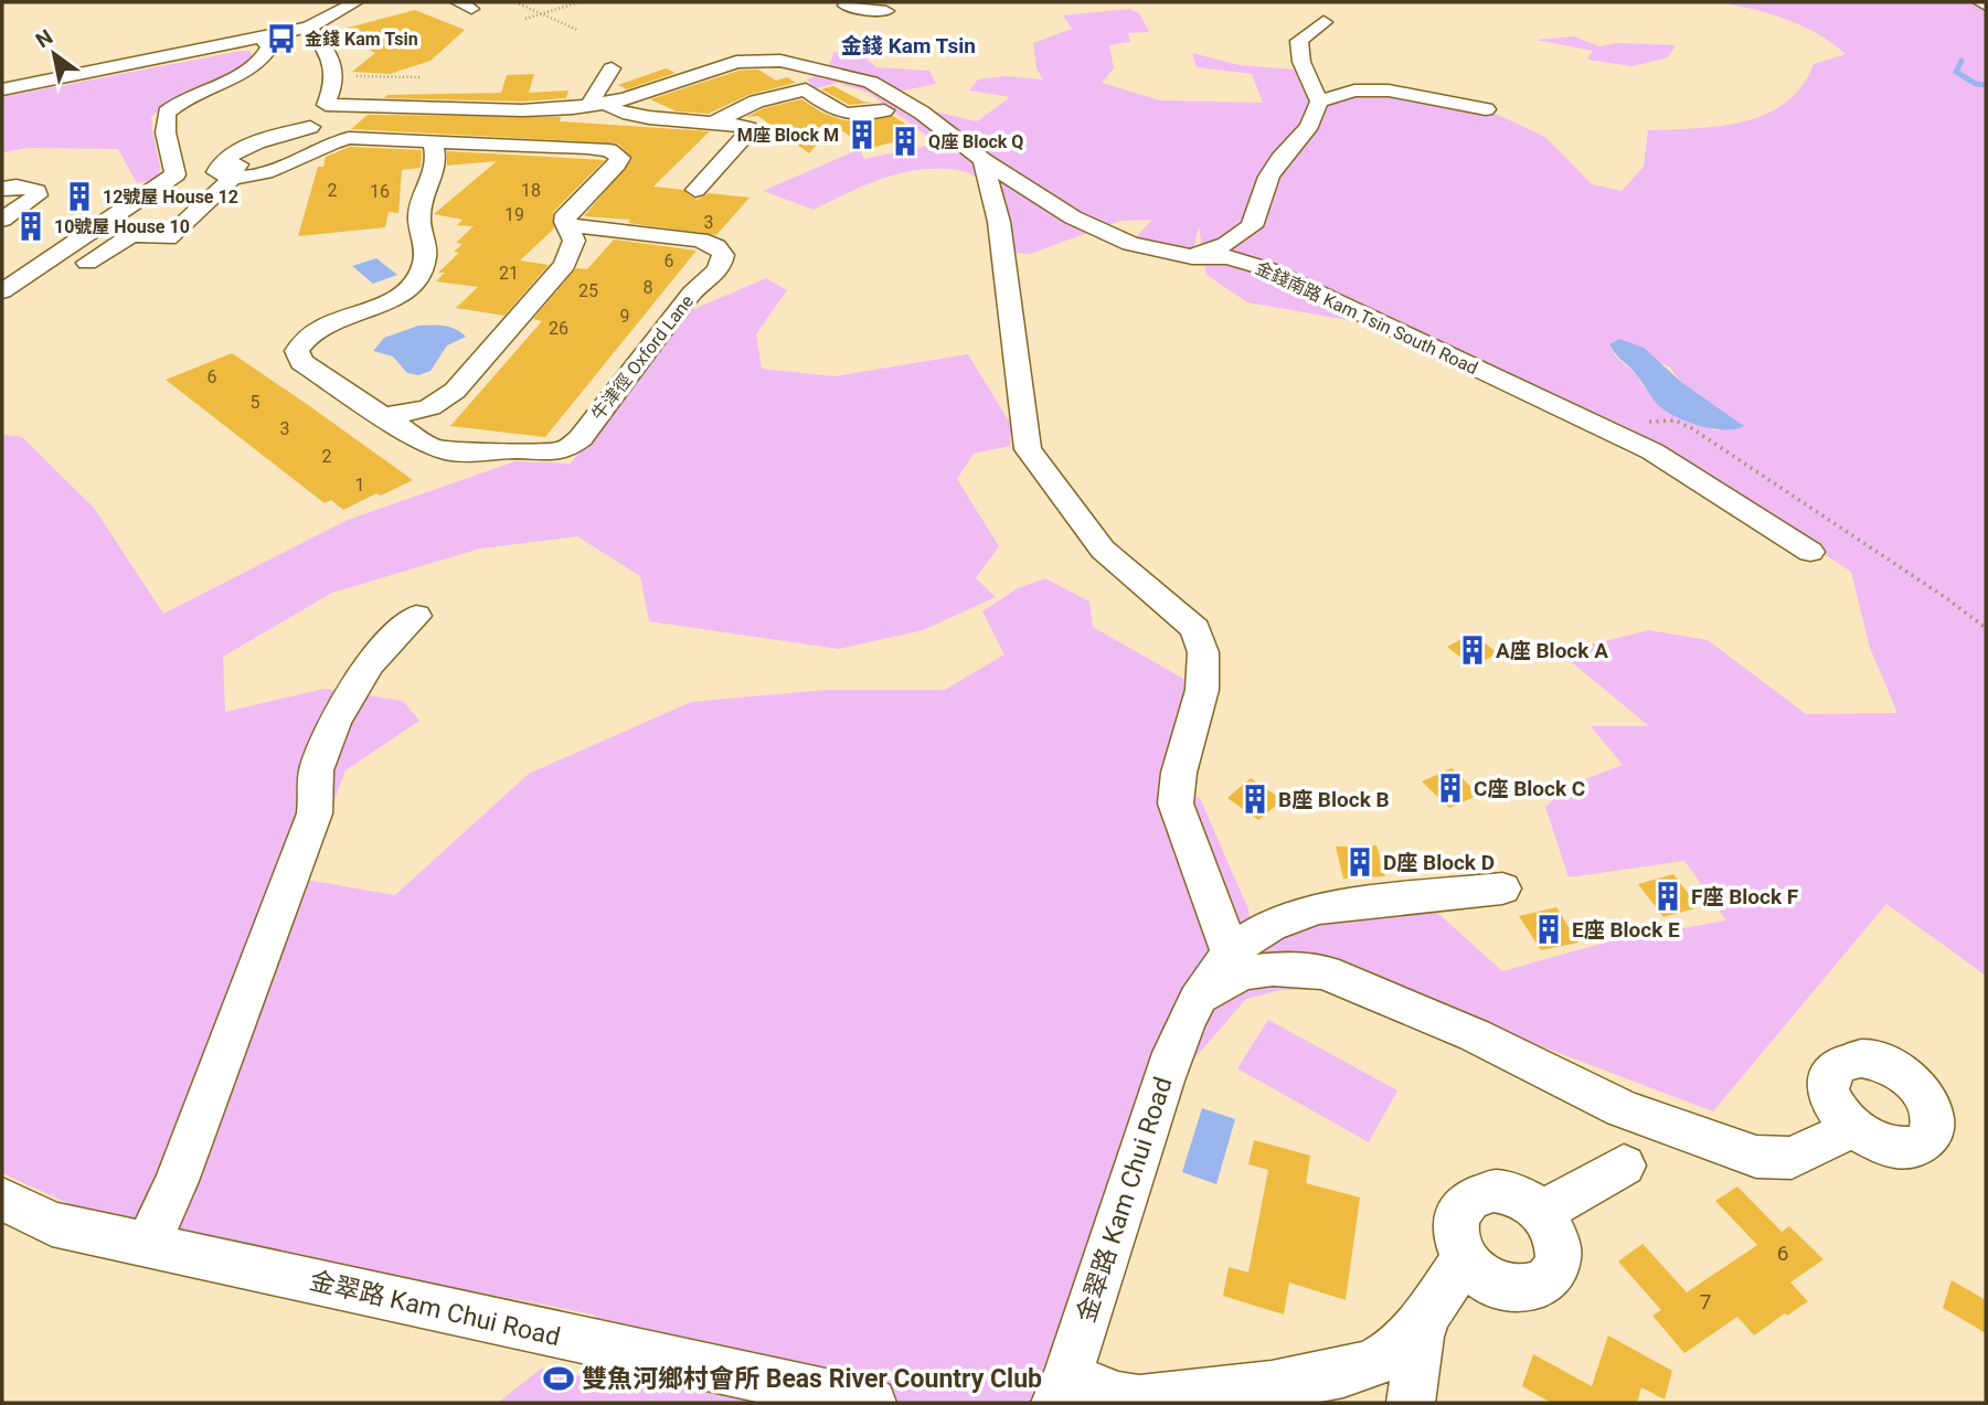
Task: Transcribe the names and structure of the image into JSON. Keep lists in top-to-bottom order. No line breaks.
{"streets":{"street":["金錢南路 Kam Tsin South Road","牛津徑 Oxford Lane","金翠路 Kam Chui Road"]},"districts":["金錢 Kam Tsin"],"places":{"bus stop":["金錢 Kam Tsin"],"building":["M座 Block M","Q座 Block Q","12號屋 House 12","10號屋 House 10","A座 Block A","C座 Block C","B座 Block B","D座 Block D","F座 Block F","E座 Block E"],"sports":["雙魚河鄉村會所 Beas River Country Club"]},"house_numbers":["2","18","16","19","3","6","21","8","25","9","26","6","5","3","2","1","6","7"],"north":"top left"}
